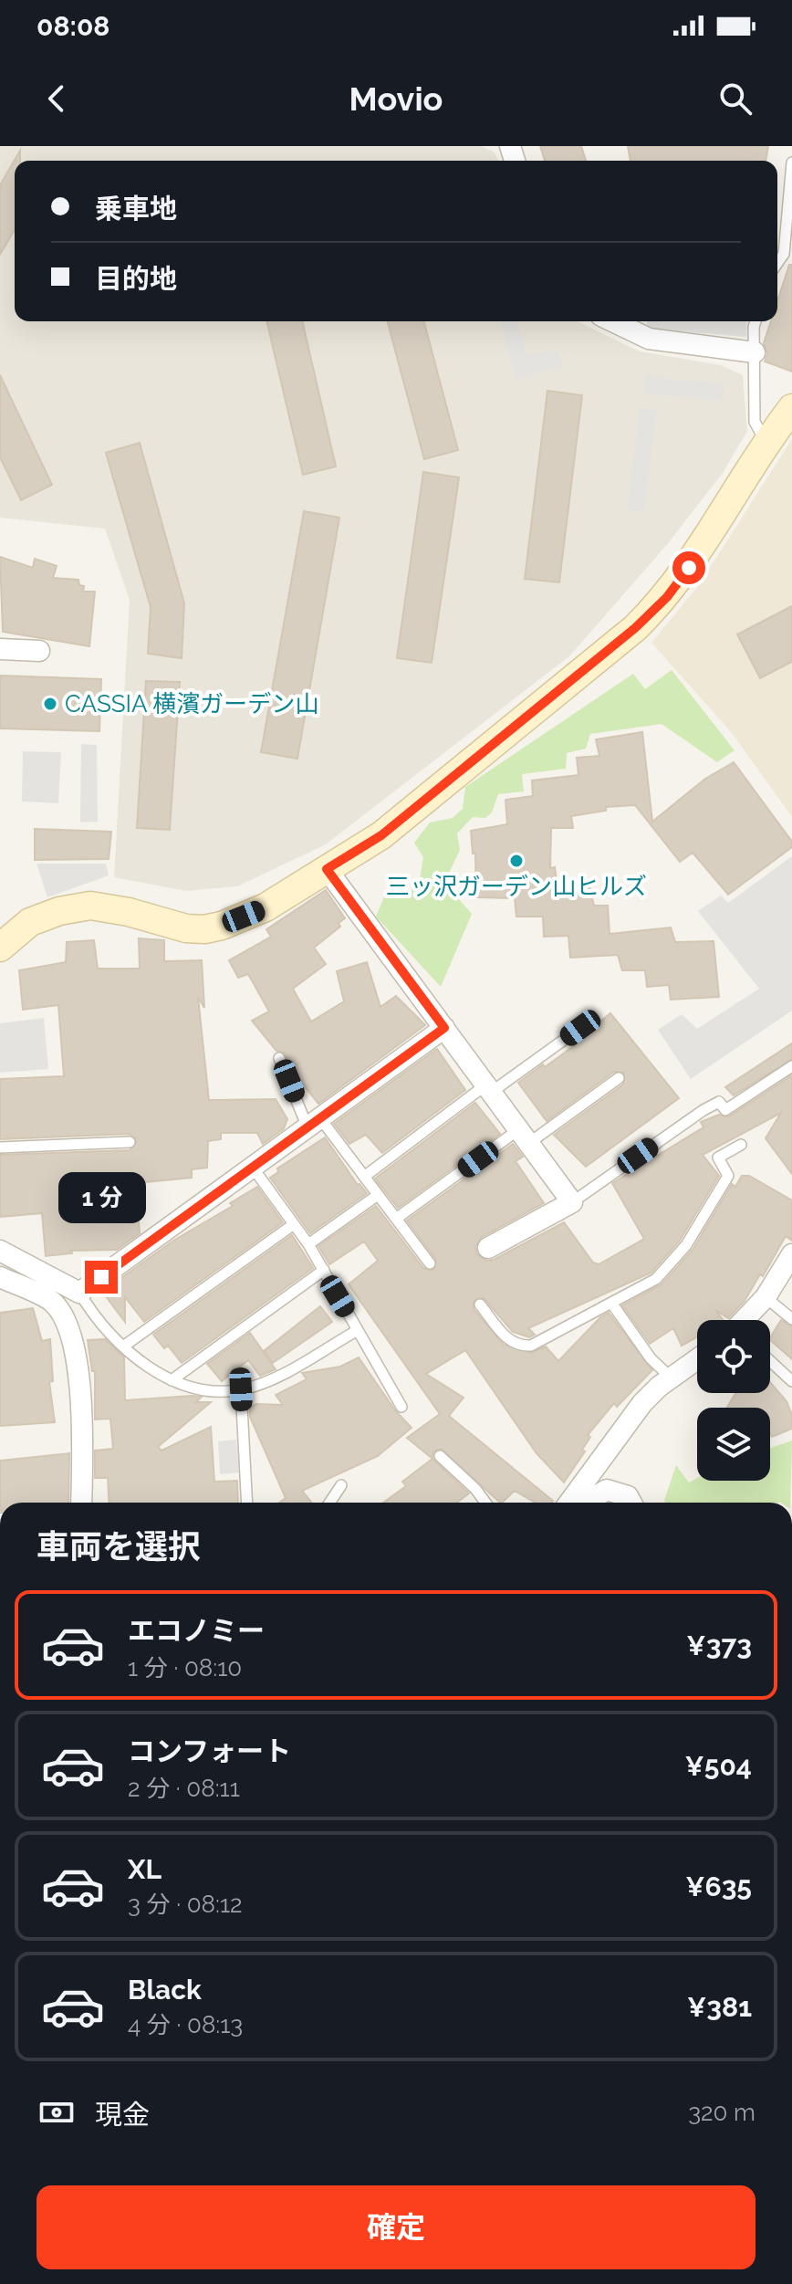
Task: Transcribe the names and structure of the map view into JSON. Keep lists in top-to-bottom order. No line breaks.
{"places":["CASSIA 横濱ガーデン山","三ッ沢ガーデン山ヒルズ"],"page":{"status":"08:08","header":"Movio","banner":["乗車地","目的地"],"bubble":"1 分","heading":"車両を選択","list":[{"name":"エコノミー","note":"1 分 · 08:10","value":"¥373"},{"name":"コンフォート","note":"2 分 · 08:11","value":"¥504"},{"name":"XL","note":"3 分 · 08:12","value":"¥635"},{"name":"Black","note":"4 分 · 08:13","value":"¥381"}],"pay":["現金","320 m"],"buttons":"確定"}}
